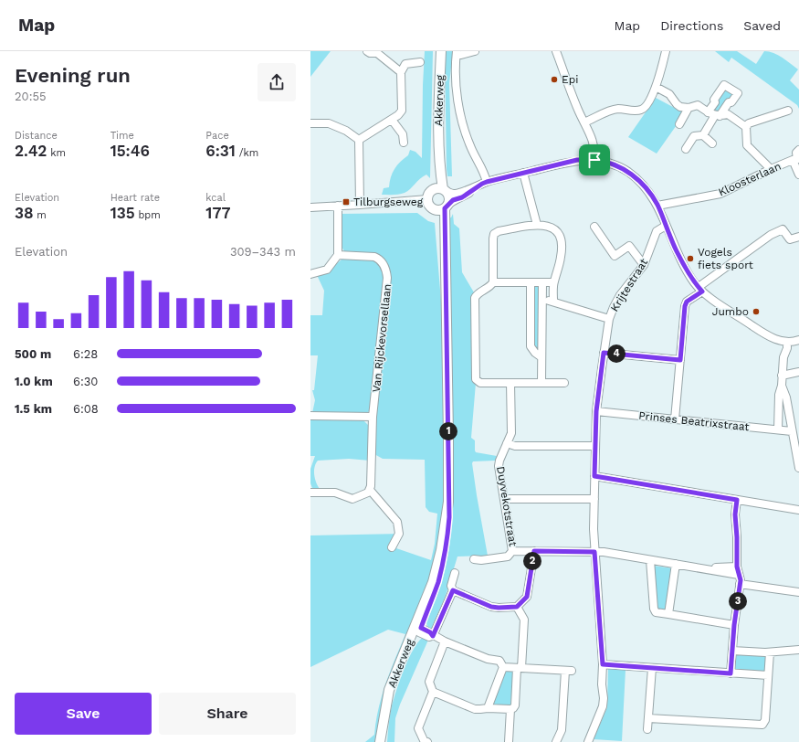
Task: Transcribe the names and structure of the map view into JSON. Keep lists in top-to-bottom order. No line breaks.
{"streets":{"main road":["Akkerweg"],"street":["Kloosterlaan","Krijtestraat","Van Rijckevorsellaan","Prinses Beatrixstraat","Duyvekotstraat"]},"crossings":[["Krijtestraat","Prinses Beatrixstraat"],["Krijtestraat","Duyvekotstraat"]],"places":{"other":["Epi","Vogels fiets sport","Jumbo"],"transit":["Tilburgseweg"]},"page":{"header":"Map","nav":["Map","Directions","Saved"],"heading":["Evening run","20:55"],"stats":[["Distance","2.42 km"],["Time","15:46"],["Pace","6:31 /km"],["Elevation","38 m"],["Heart rate","135 bpm"],["kcal","177"]],"chart":["Elevation","309–343 m"],"list":[{"name":"500 m","note":"6:28"},{"name":"1.0 km","note":"6:30"},{"name":"1.5 km","note":"6:08"}],"pins":["4","1","2","3"],"buttons":["Save","Share"]}}
